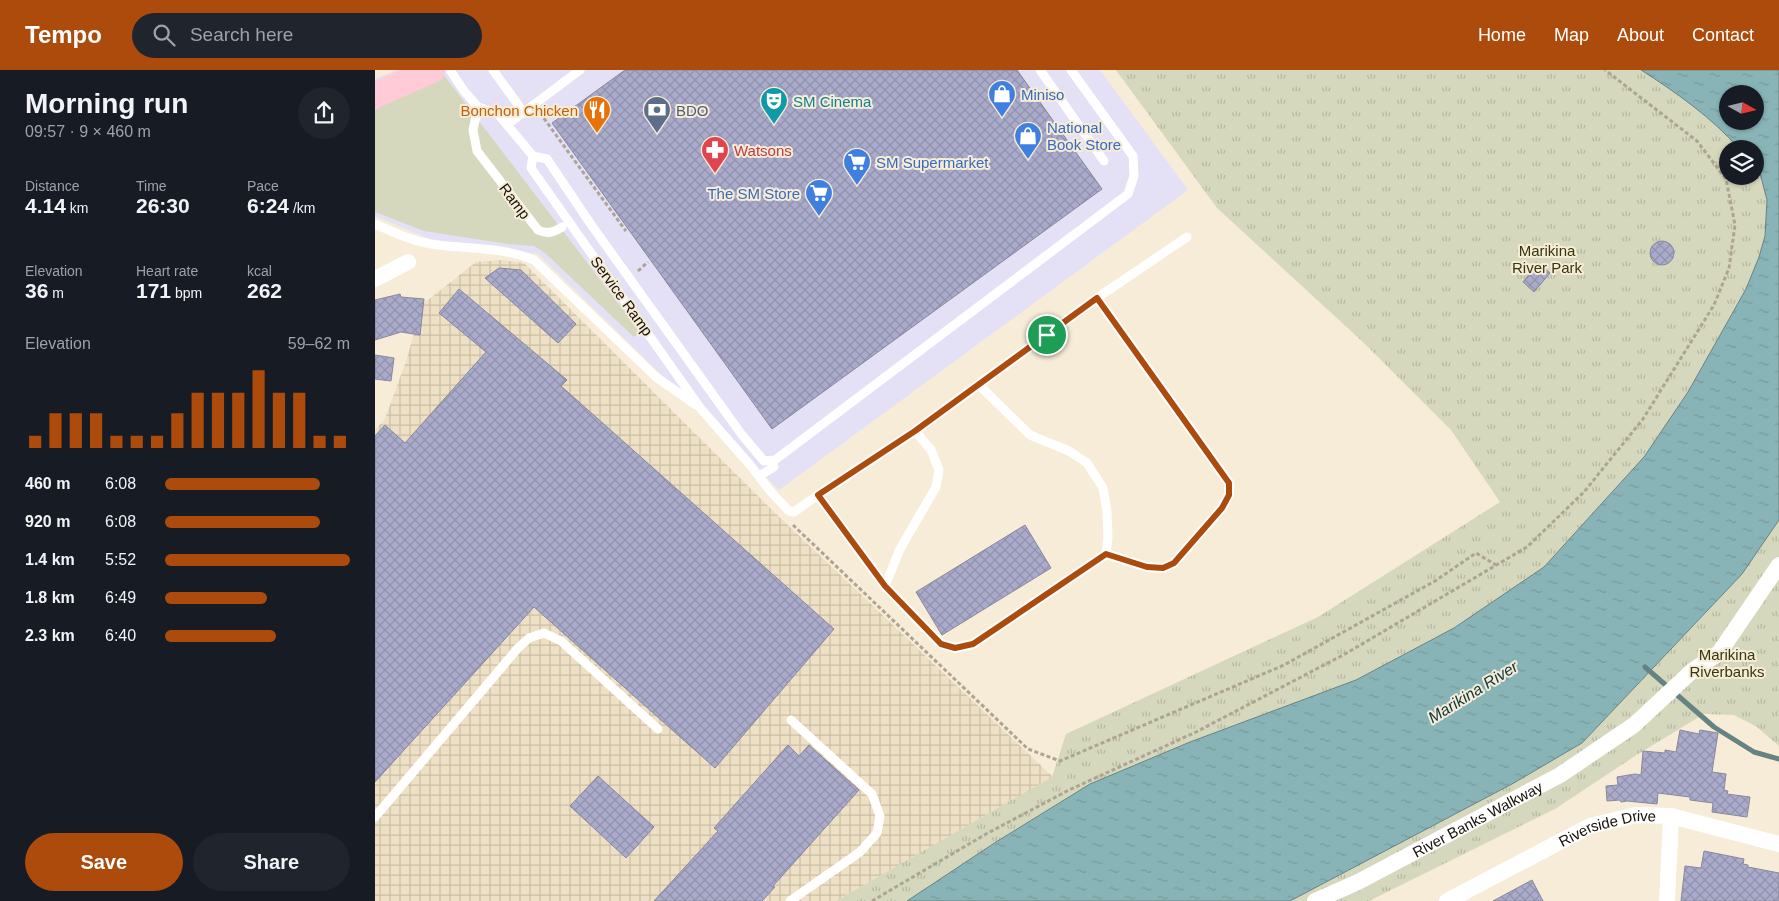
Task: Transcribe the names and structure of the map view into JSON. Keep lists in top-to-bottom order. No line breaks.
{"streets":{"street":["River Banks Walkway","Riverside Drive"],"lane":["Ramp","Service Ramp"]},"water":["Marikina River"],"parks":["Marikina River Park","Marikina Riverbanks"],"places":{"shop":["Miniso","National Book Store"],"theatre":["SM Cinema"],"restaurant":["Bonchon Chicken"],"bank":["BDO"],"pharmacy":["Watsons"],"supermarket":["SM Supermarket","The SM Store"]},"north":"right","page":{"header":"Tempo","search":"Search here","nav":["Home","Map","About","Contact"],"heading":["Morning run","09:57 · 9 × 460 m"],"stats":[["Distance","4.14 km"],["Time","26:30"],["Pace","6:24 /km"],["Elevation","36 m"],["Heart rate","171 bpm"],["kcal","262"]],"chart":["Elevation","59–62 m"],"list":[{"name":"460 m","note":"6:08"},{"name":"920 m","note":"6:08"},{"name":"1.4 km","note":"5:52"},{"name":"1.8 km","note":"6:49"},{"name":"2.3 km","note":"6:40"}],"buttons":["Save","Share"]}}
